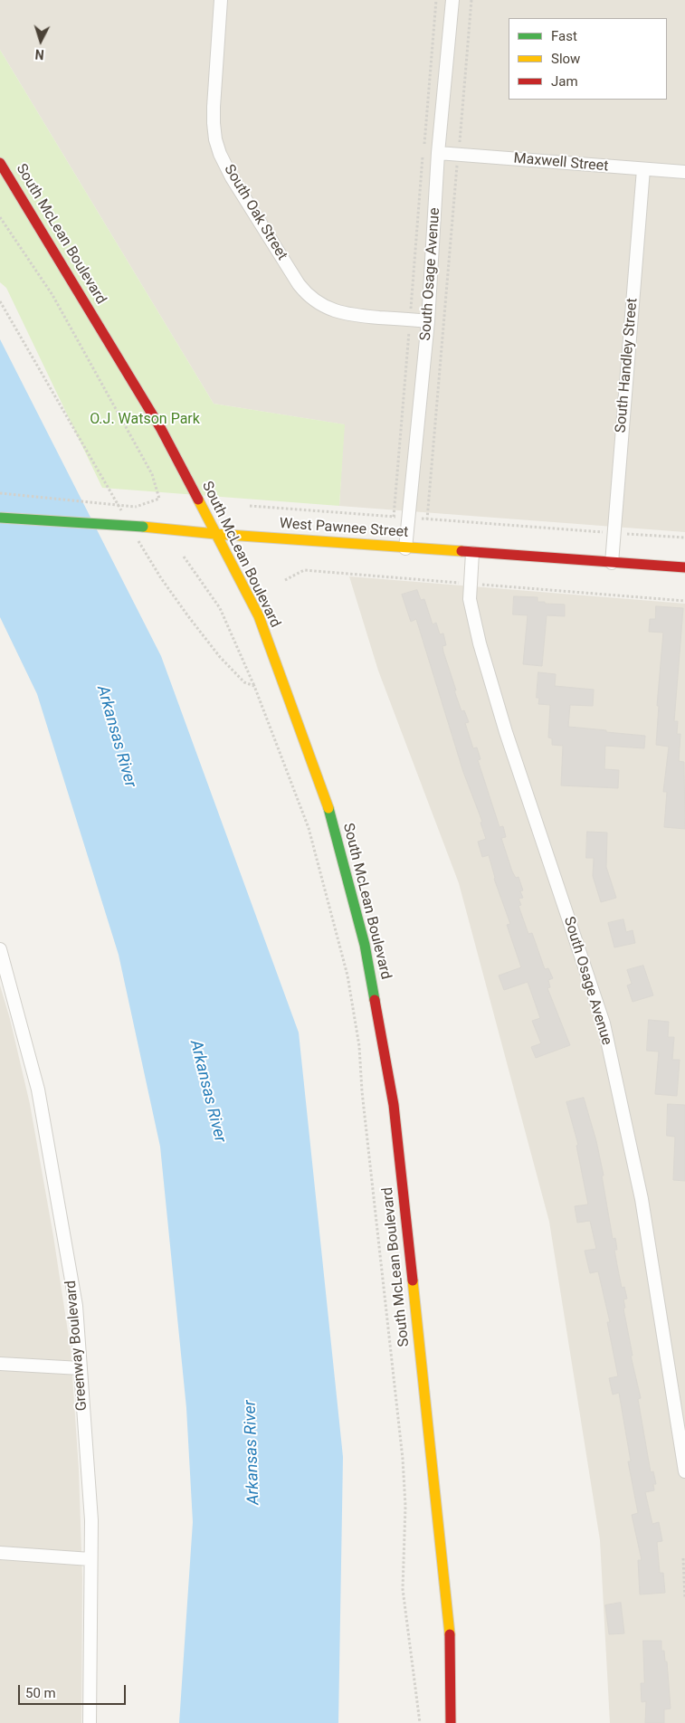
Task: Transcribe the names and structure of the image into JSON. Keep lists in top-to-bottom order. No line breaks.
{"streets":{"main road":["South McLean Boulevard","West Pawnee Street"],"street":["Maxwell Street","South Oak Street","South Osage Avenue","South Handley Street","Greenway Boulevard"]},"crossings":[["Maxwell Street","South Osage Avenue"],["Maxwell Street","South Handley Street"],["South Oak Street","South Osage Avenue"],["South McLean Boulevard","West Pawnee Street"],["South Osage Avenue","West Pawnee Street"],["South Handley Street","West Pawnee Street"]],"water":["Arkansas River"],"parks":["O.J. Watson Park"],"legend":["Fast","Slow","Jam"],"scale_bar":"50 m","north":"bottom"}
